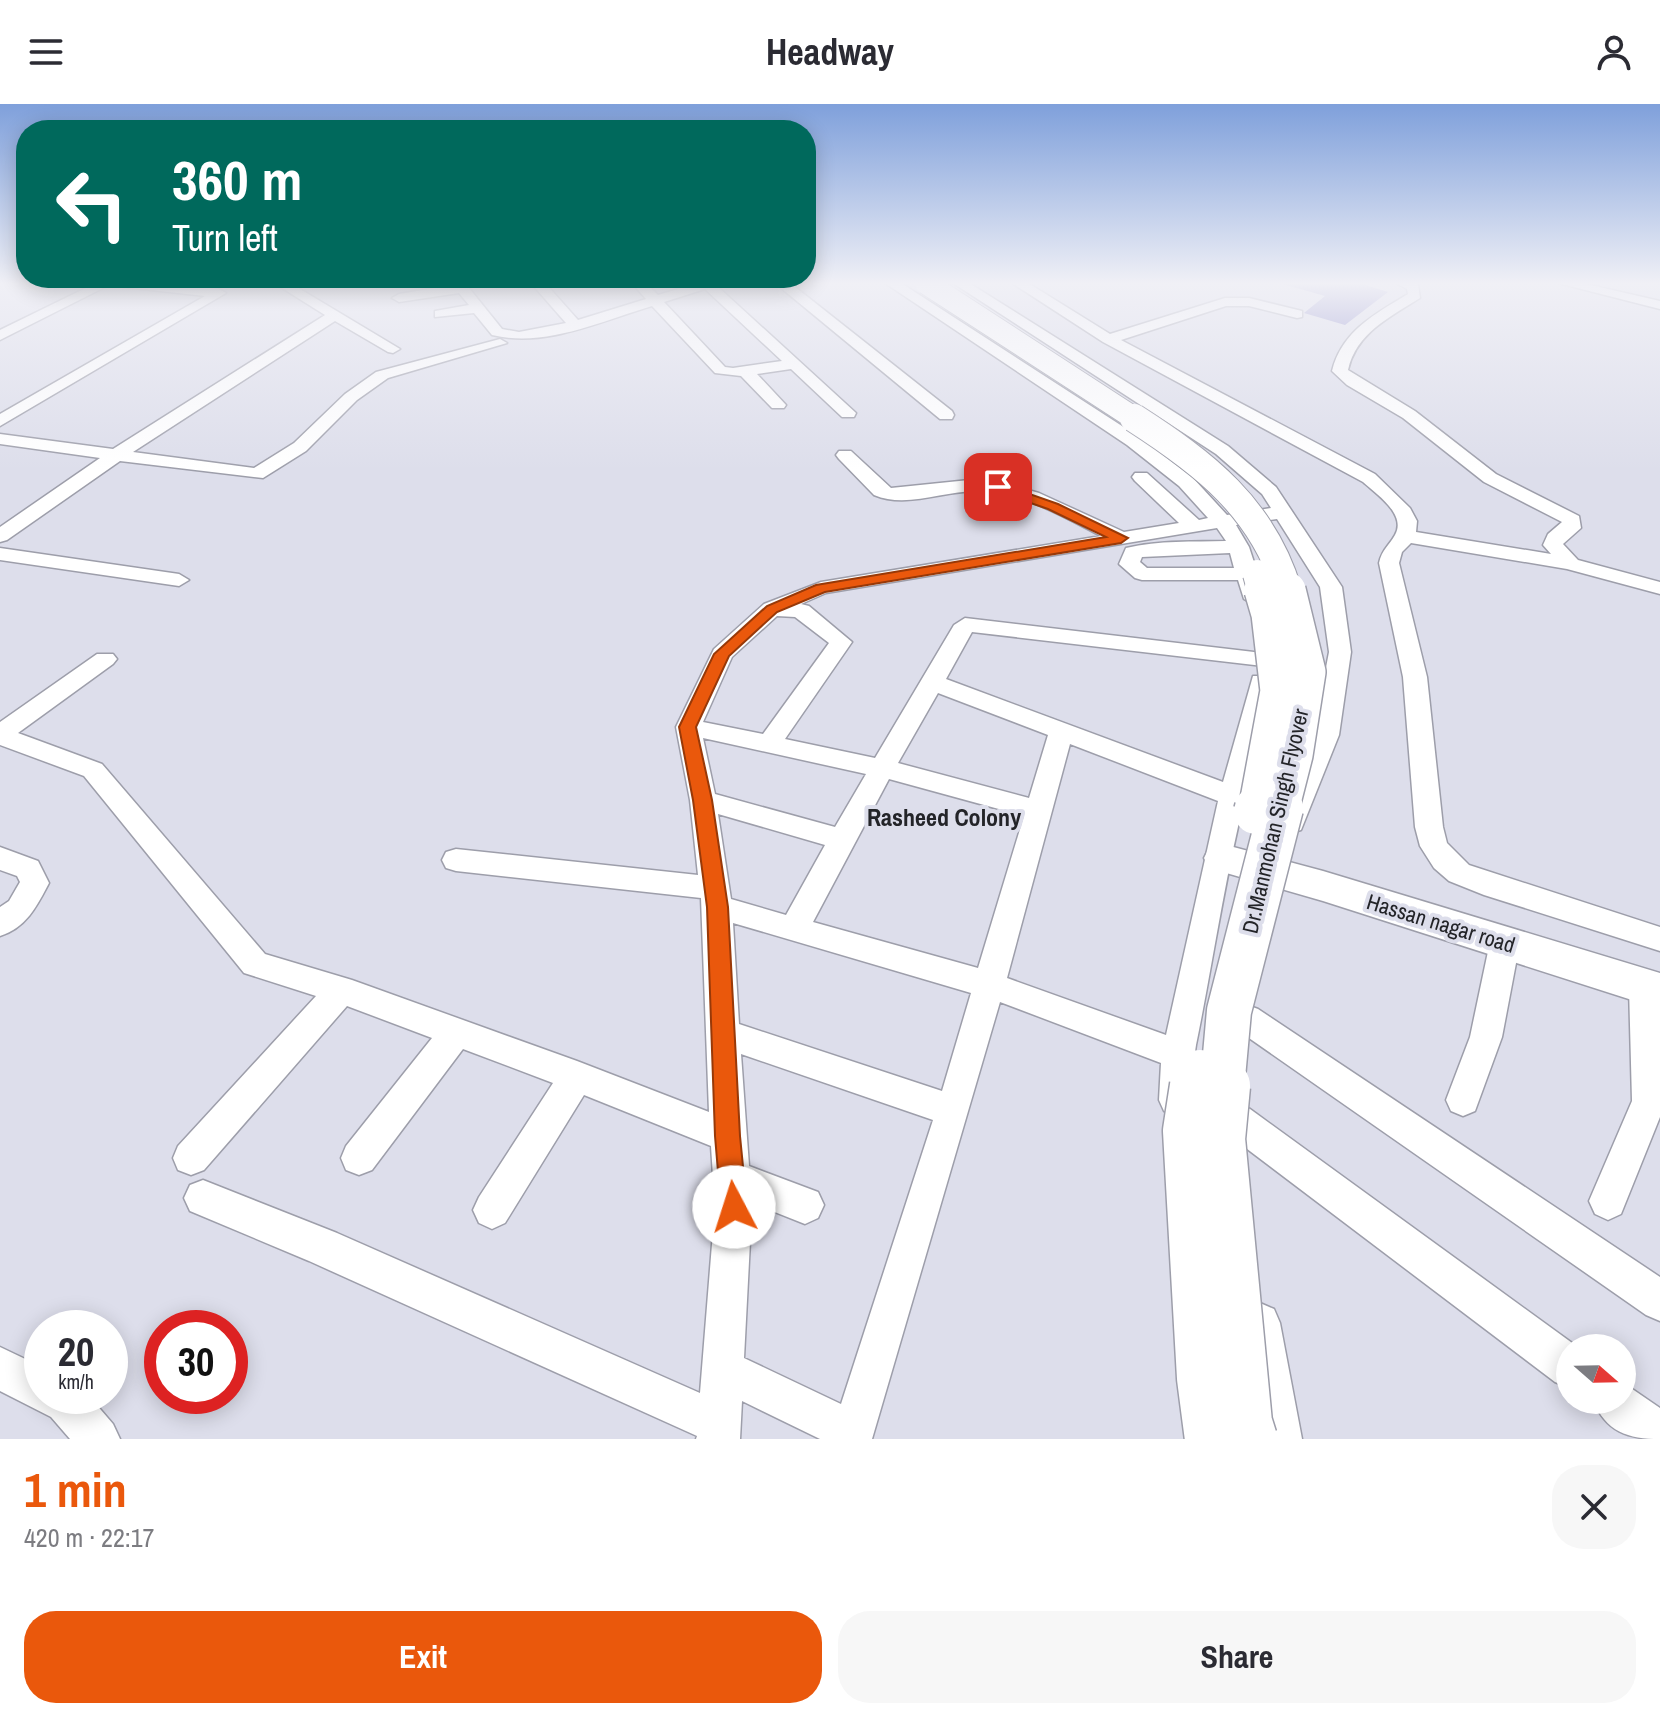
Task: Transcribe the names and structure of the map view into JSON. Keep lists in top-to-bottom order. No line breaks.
{"streets":{"highway":["Dr.Manmohan Singh Flyover"],"main road":["Hassan nagar road"]},"districts":["Rasheed Colony"],"north":"right","page":{"header":"Headway","turn":["360 m","Turn left"],"speed":"20 km/h","limit":"30","heading":["1 min","420 m · 22:17"],"buttons":["Exit","Share"]}}
